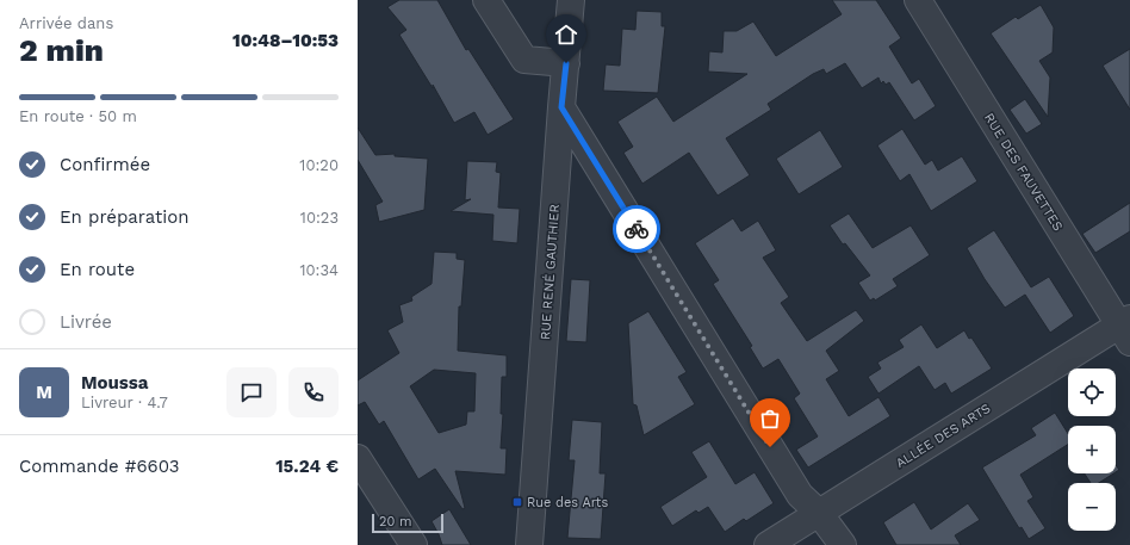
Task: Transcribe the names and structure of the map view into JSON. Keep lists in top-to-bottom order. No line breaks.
{"streets":{"street":["RUE DES FAUVETTES","RUE RENÉ GAUTHIER","ALLÉE DES ARTS"]},"crossings":[["RUE DES FAUVETTES","ALLÉE DES ARTS"]],"places":{"transit":["Rue des Arts"]},"scale_bar":"20 m","page":{"heading":["2 min","Arrivée dans","10:48–10:53"],"panel":["Moussa","Livreur · 4.7","Commande #6603","15.24 €"],"bar":"En route · 50 m","list":[["Confirmée","10:20"],["En préparation","10:23"],["En route","10:34"],"Livrée"],"round":"M","map_buttons":["+","−"],"scale":"20 m"}}
